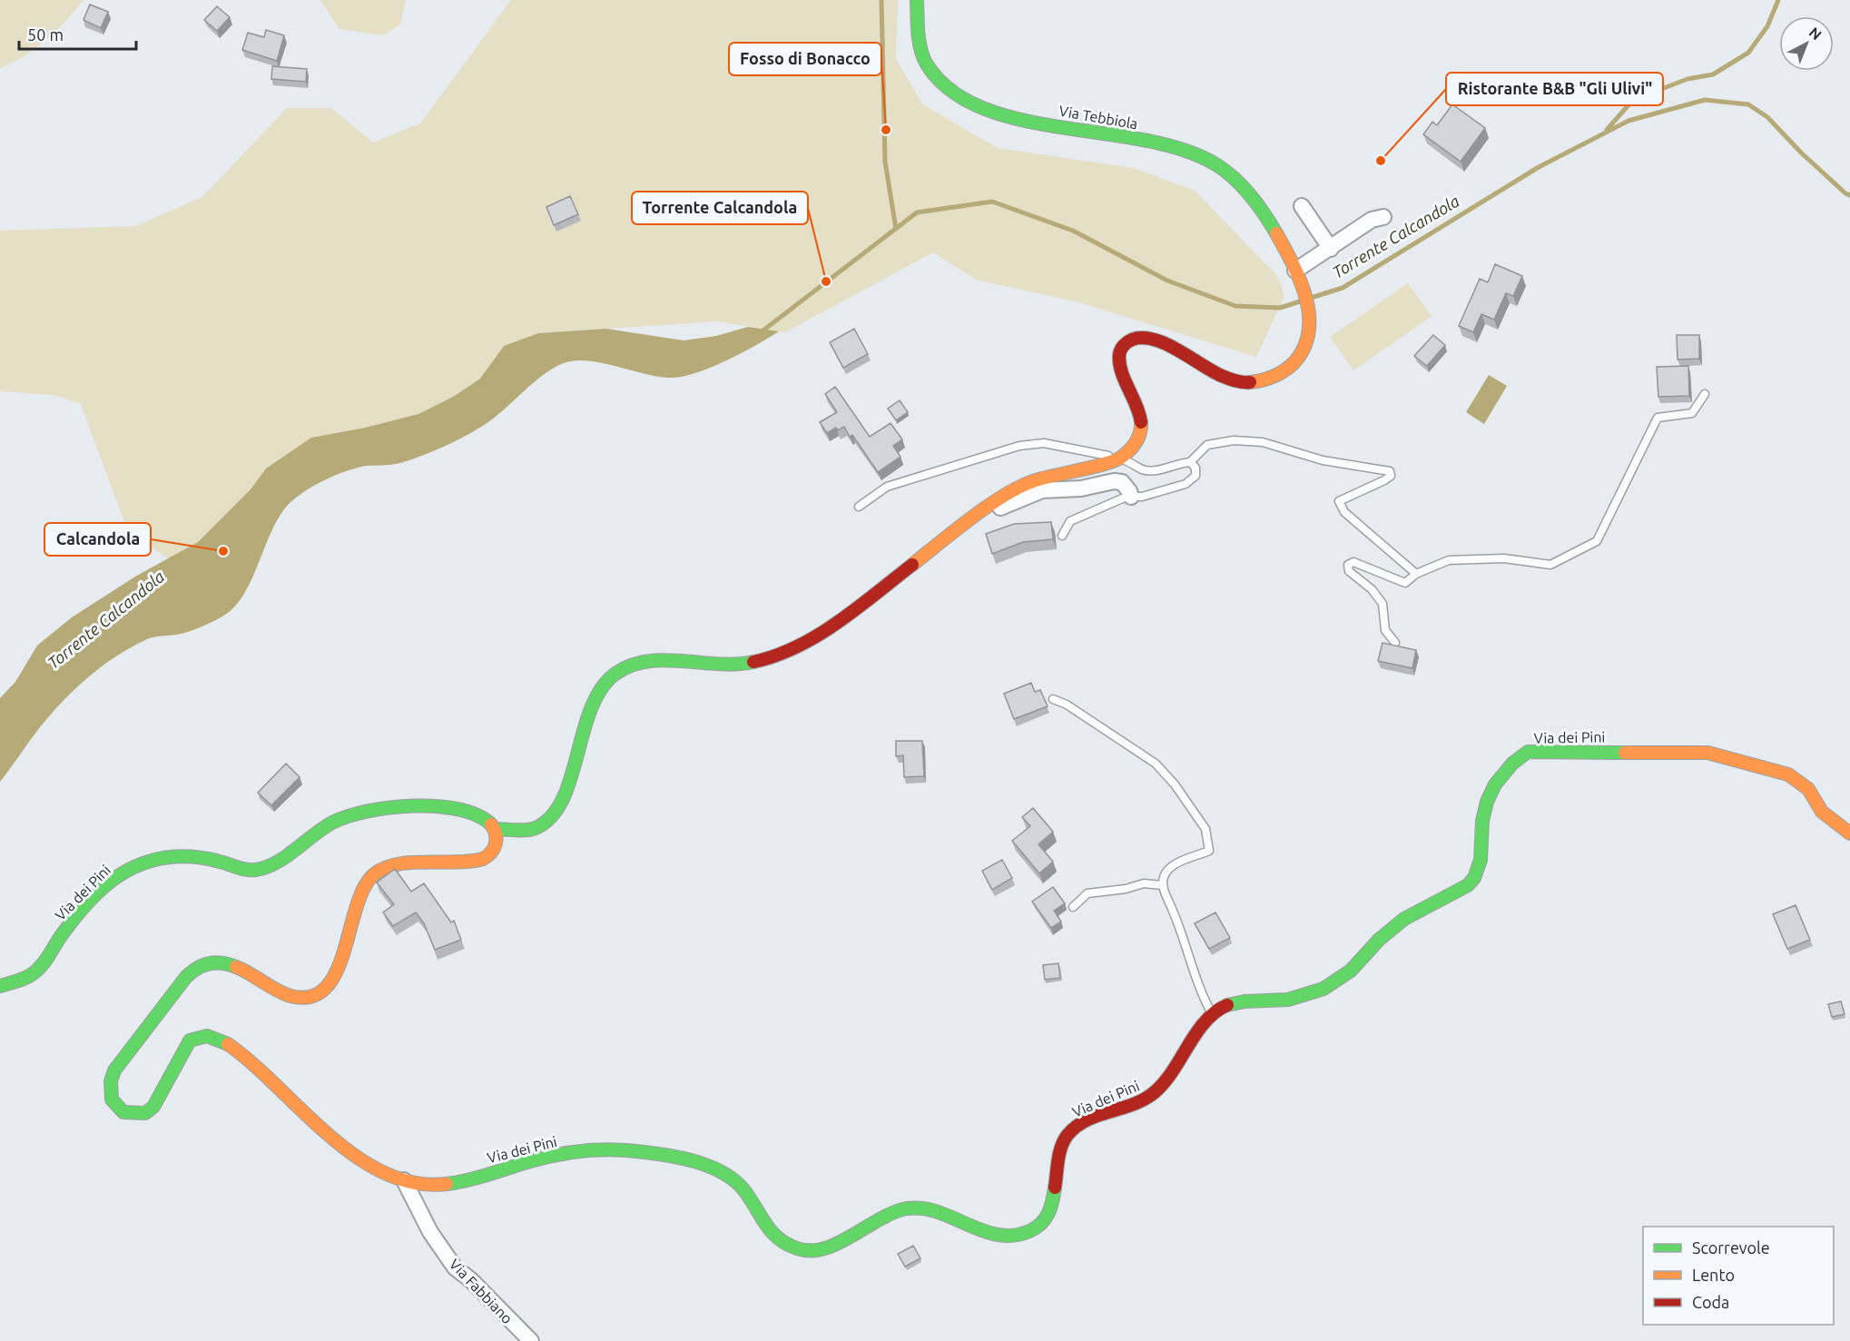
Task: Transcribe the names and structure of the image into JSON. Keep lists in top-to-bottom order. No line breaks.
{"streets":{"street":["Via Tebbiola","Via dei Pini","Via Fabbiano"]},"crossings":[["Via dei Pini","Via Fabbiano"]],"water":["Torrente Calcandola"],"places":["Fosso di Bonacco","Ristorante B&B \"Gli Ulivi\"","Torrente Calcandola","Calcandola"],"legend":["Scorrevole","Lento","Coda"],"scale_bar":"50 m","north":"top right"}
